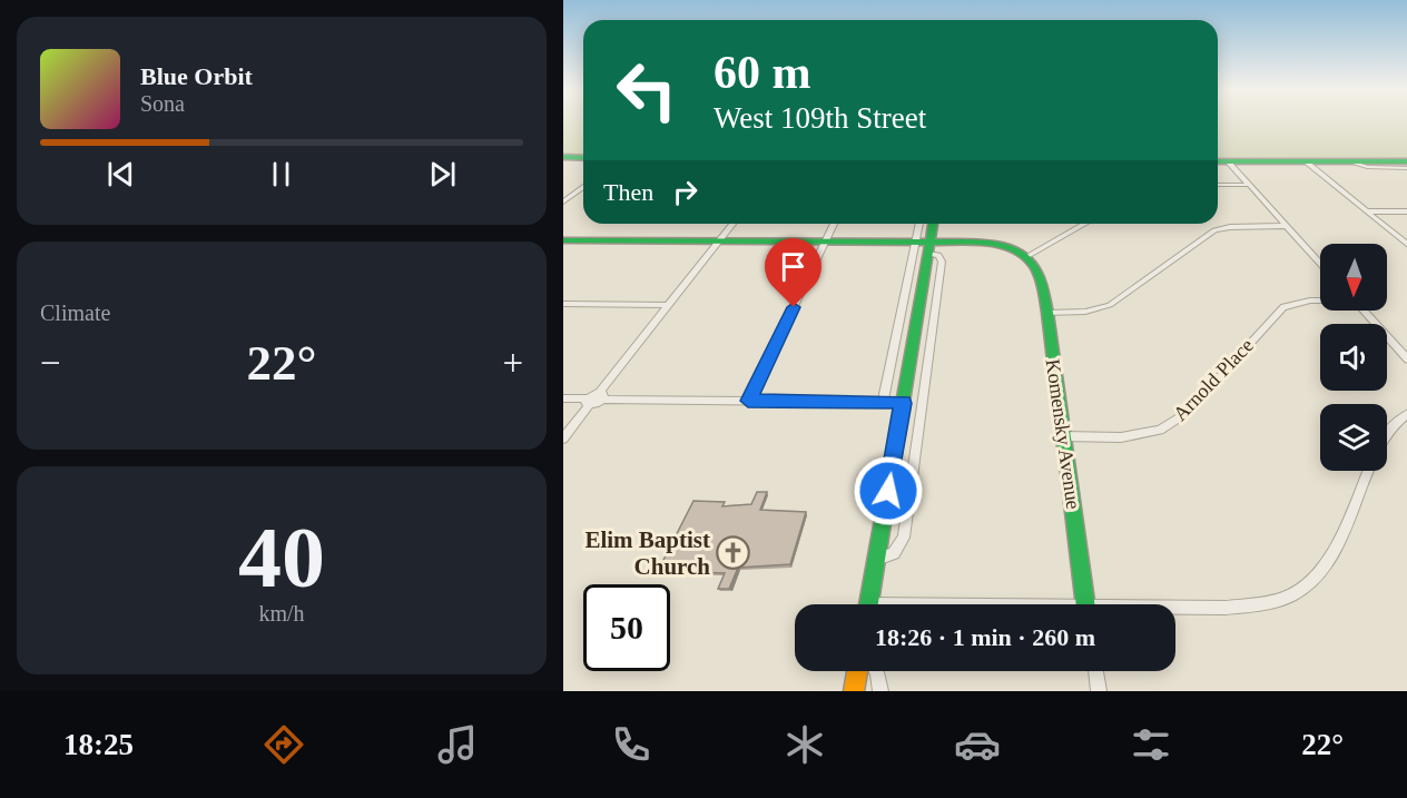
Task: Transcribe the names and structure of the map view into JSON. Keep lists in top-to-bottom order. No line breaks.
{"streets":{"street":["Arnold Place","Komensky Avenue"]},"crossings":[["Arnold Place","Komensky Avenue"]],"places":{"church":["Elim Baptist Church"]},"north":"bottom","page":{"turn":["60 m","West 109th Street"],"song":["Blue Orbit","Sona"],"then":"Then","tile":["Climate",["40","km/h"]],"heat":["−","22°","+"],"limit":"50","trip":"18:26 · 1 min · 260 m","tabs":["18:25","22°"]}}
